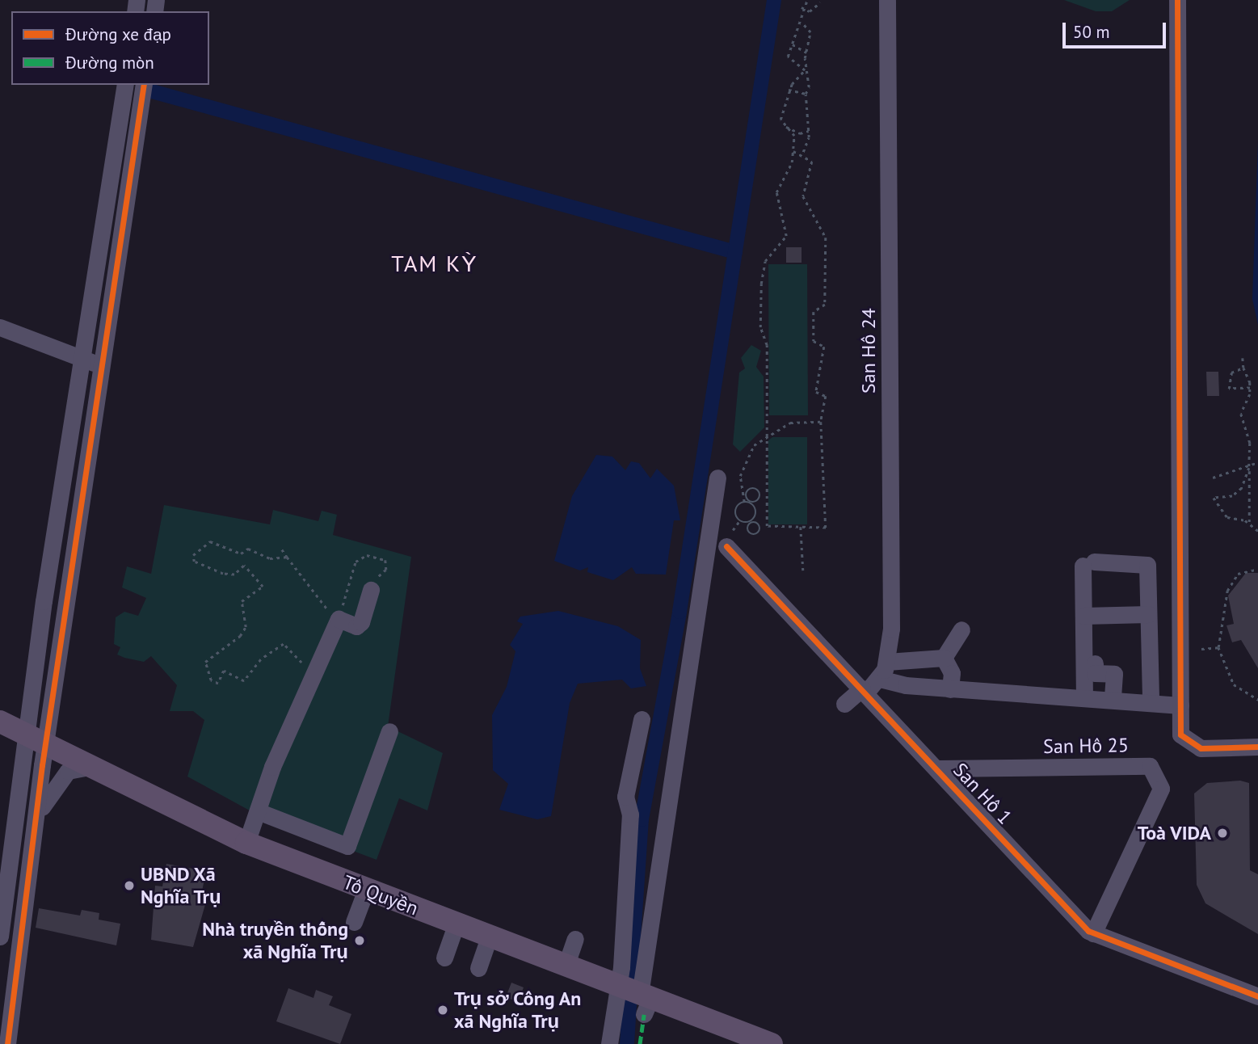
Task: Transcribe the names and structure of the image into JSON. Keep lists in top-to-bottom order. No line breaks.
{"streets":{"main road":["Tô Quyền"],"street":["San Hô 24","San Hô 25","San Hô 1"]},"crossings":[["San Hô 24","San Hô 1"],["San Hô 25","San Hô 1"]],"districts":["TAM KỲ"],"places":["Toà VIDA","UBND Xã Nghĩa Trụ","Nhà truyền thống xã Nghĩa Trụ","Trụ sở Công An xã Nghĩa Trụ"],"legend":["Đường xe đạp","Đường mòn"],"scale_bar":"50 m"}
